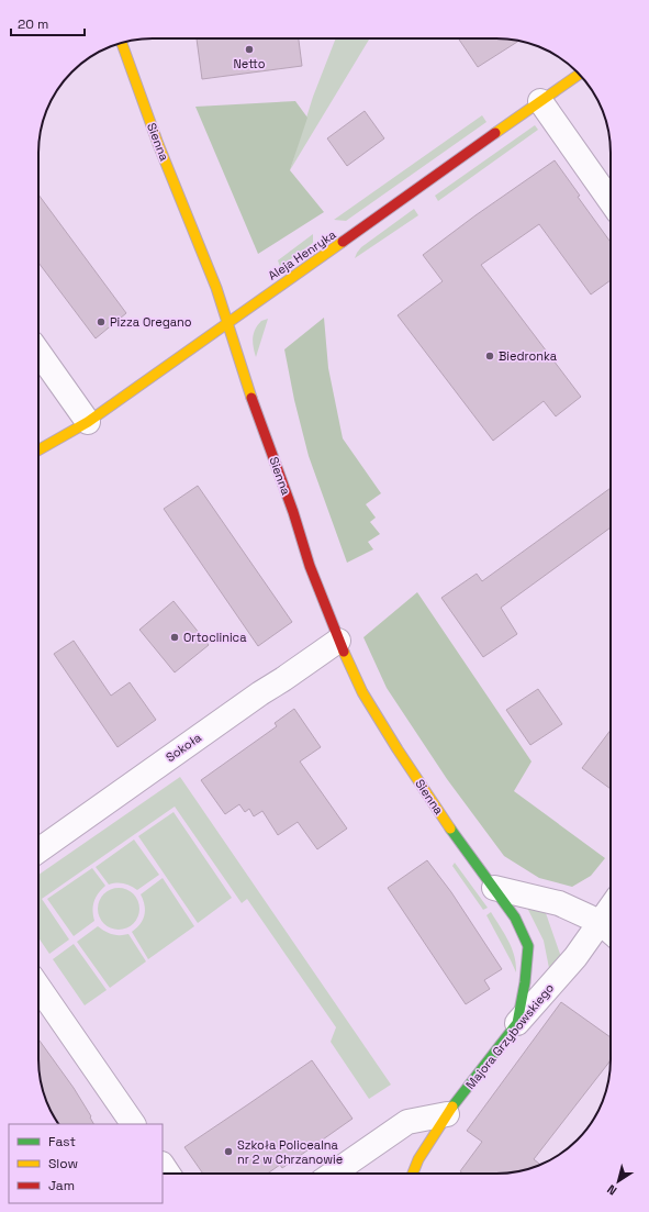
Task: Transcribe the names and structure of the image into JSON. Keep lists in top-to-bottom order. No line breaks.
{"streets":{"street":["Sienna","Aleja Henryka","Sokoła","Majora Grzybowskiego"]},"crossings":[["Sienna","Aleja Henryka"],["Sienna","Sokoła"],["Sienna","Majora Grzybowskiego"]],"places":["Netto","Pizza Oregano","Biedronka","Ortoclinica","Szkoła Policealna nr 2 w Chrzanowie"],"legend":["Fast","Slow","Jam"],"scale_bar":"20 m","north":"bottom left"}
